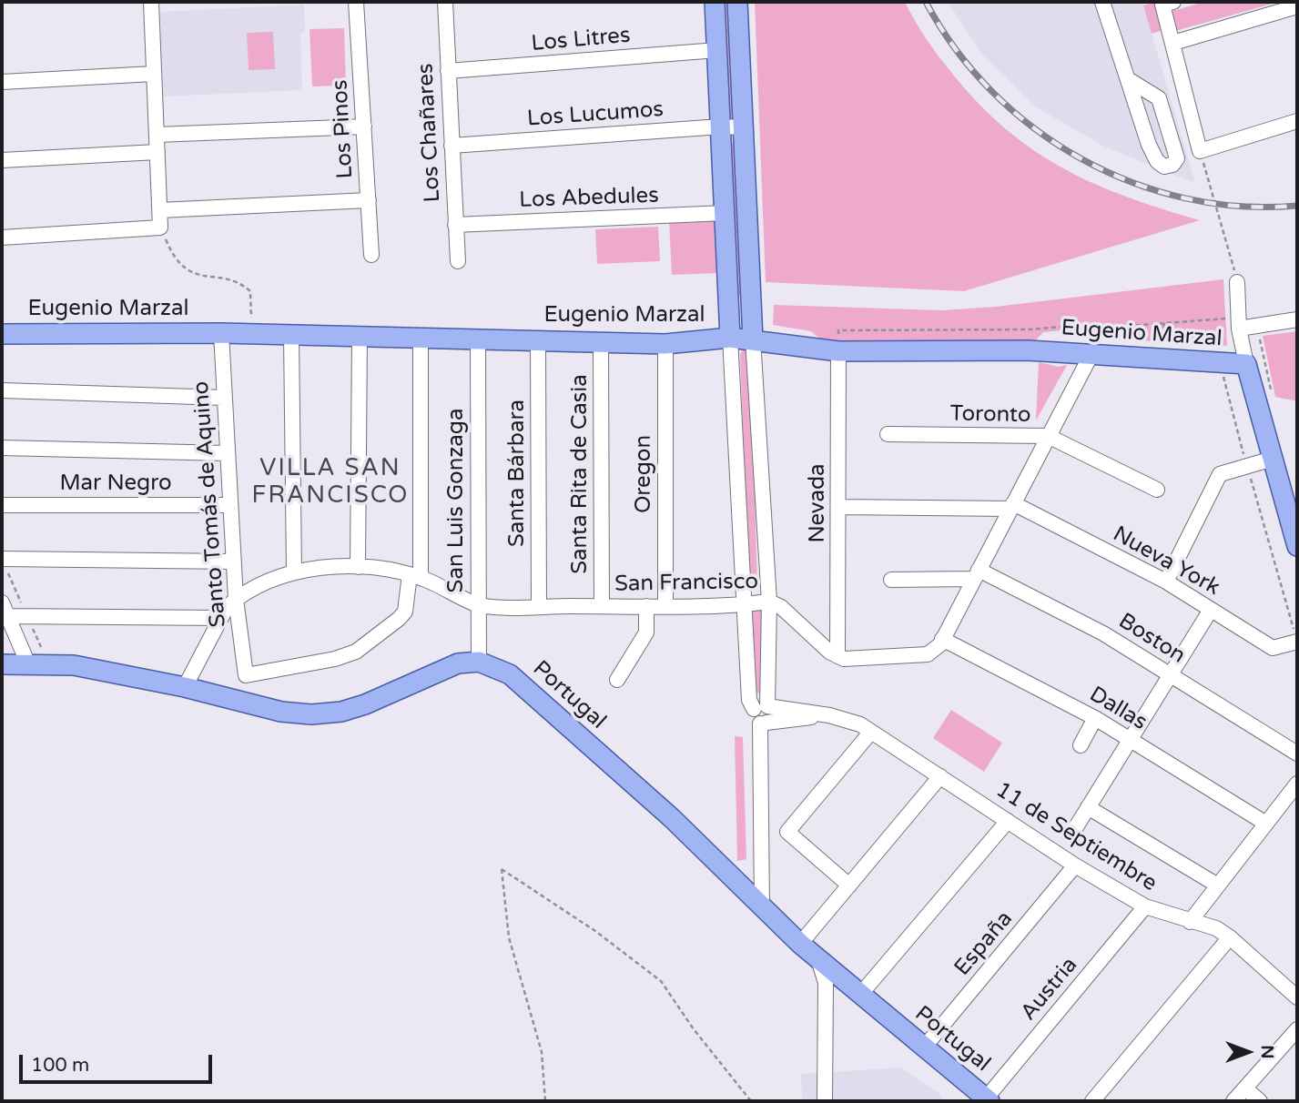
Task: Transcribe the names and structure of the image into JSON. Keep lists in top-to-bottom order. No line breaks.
{"streets":{"main road":["Eugenio Marzal","Portugal"],"street":["Los Litres","Los Lucumos","Los Pinos","Los Chañares","Los Abedules","Toronto","Santa Bárbara","Santa Rita de Casia","Oregon","Mar Negro","San Luis Gonzaga","Nevada","Santo Tomás de Aquino","Nueva York","San Francisco","Boston","Dallas","11 de Septiembre","España","Austria"]},"crossings":[["Los Litres","Los Chañares"],["Los Lucumos","Los Chañares"],["Los Chañares","Los Abedules"],["Eugenio Marzal","Santa Bárbara"],["Eugenio Marzal","Santa Rita de Casia"],["Eugenio Marzal","Oregon"],["Eugenio Marzal","San Luis Gonzaga"],["Eugenio Marzal","Nevada"],["Eugenio Marzal","Santo Tomás de Aquino"],["Santa Bárbara","San Francisco"],["Santa Rita de Casia","San Francisco"],["Oregon","San Francisco"],["Mar Negro","Santo Tomás de Aquino"],["San Luis Gonzaga","San Francisco"],["San Luis Gonzaga","Portugal"],["Nevada","Nueva York"],["Nevada","San Francisco"],["Santo Tomás de Aquino","San Francisco"],["Portugal","España"],["Portugal","Austria"],["11 de Septiembre","España"],["11 de Septiembre","Austria"]],"districts":["VILLA SAN FRANCISCO"],"scale_bar":"100 m","north":"right"}
